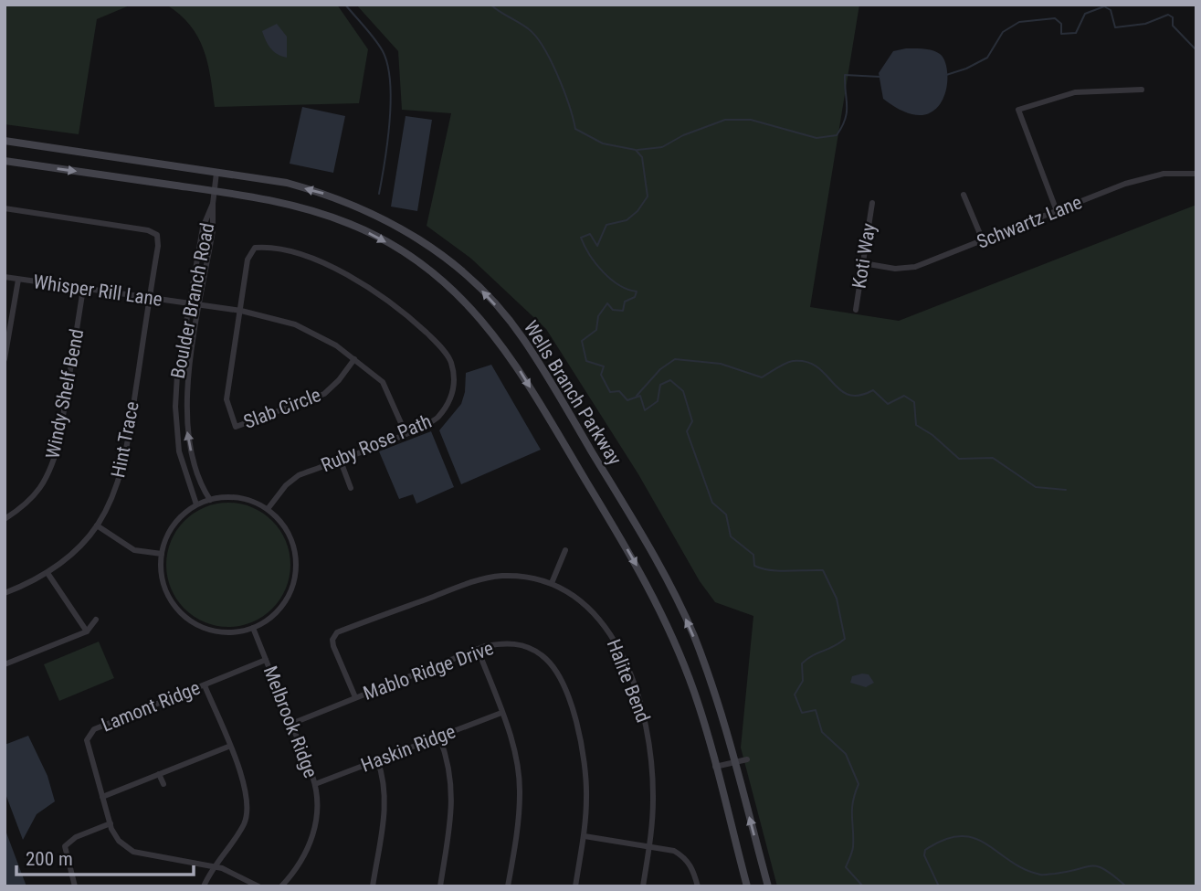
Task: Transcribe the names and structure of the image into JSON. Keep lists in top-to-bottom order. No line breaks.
{"streets":{"street":["Schwartz Lane","Koti Way","Whisper Rill Lane","Boulder Branch Road","Wells Branch Parkway","Windy Shelf Bend","Slab Circle","Hint Trace","Ruby Rose Path","Mablo Ridge Drive","Halite Bend","Lamont Ridge","Melbrook Ridge","Haskin Ridge"]},"crossings":[["Schwartz Lane","Koti Way"],["Whisper Rill Lane","Boulder Branch Road"],["Whisper Rill Lane","Windy Shelf Bend"],["Whisper Rill Lane","Slab Circle"],["Whisper Rill Lane","Hint Trace"],["Whisper Rill Lane","Ruby Rose Path"],["Boulder Branch Road","Ruby Rose Path"],["Boulder Branch Road","Melbrook Ridge"],["Slab Circle","Ruby Rose Path"],["Ruby Rose Path","Melbrook Ridge"],["Mablo Ridge Drive","Halite Bend"],["Mablo Ridge Drive","Melbrook Ridge"],["Lamont Ridge","Melbrook Ridge"],["Melbrook Ridge","Haskin Ridge"]],"scale_bar":"200 m"}
